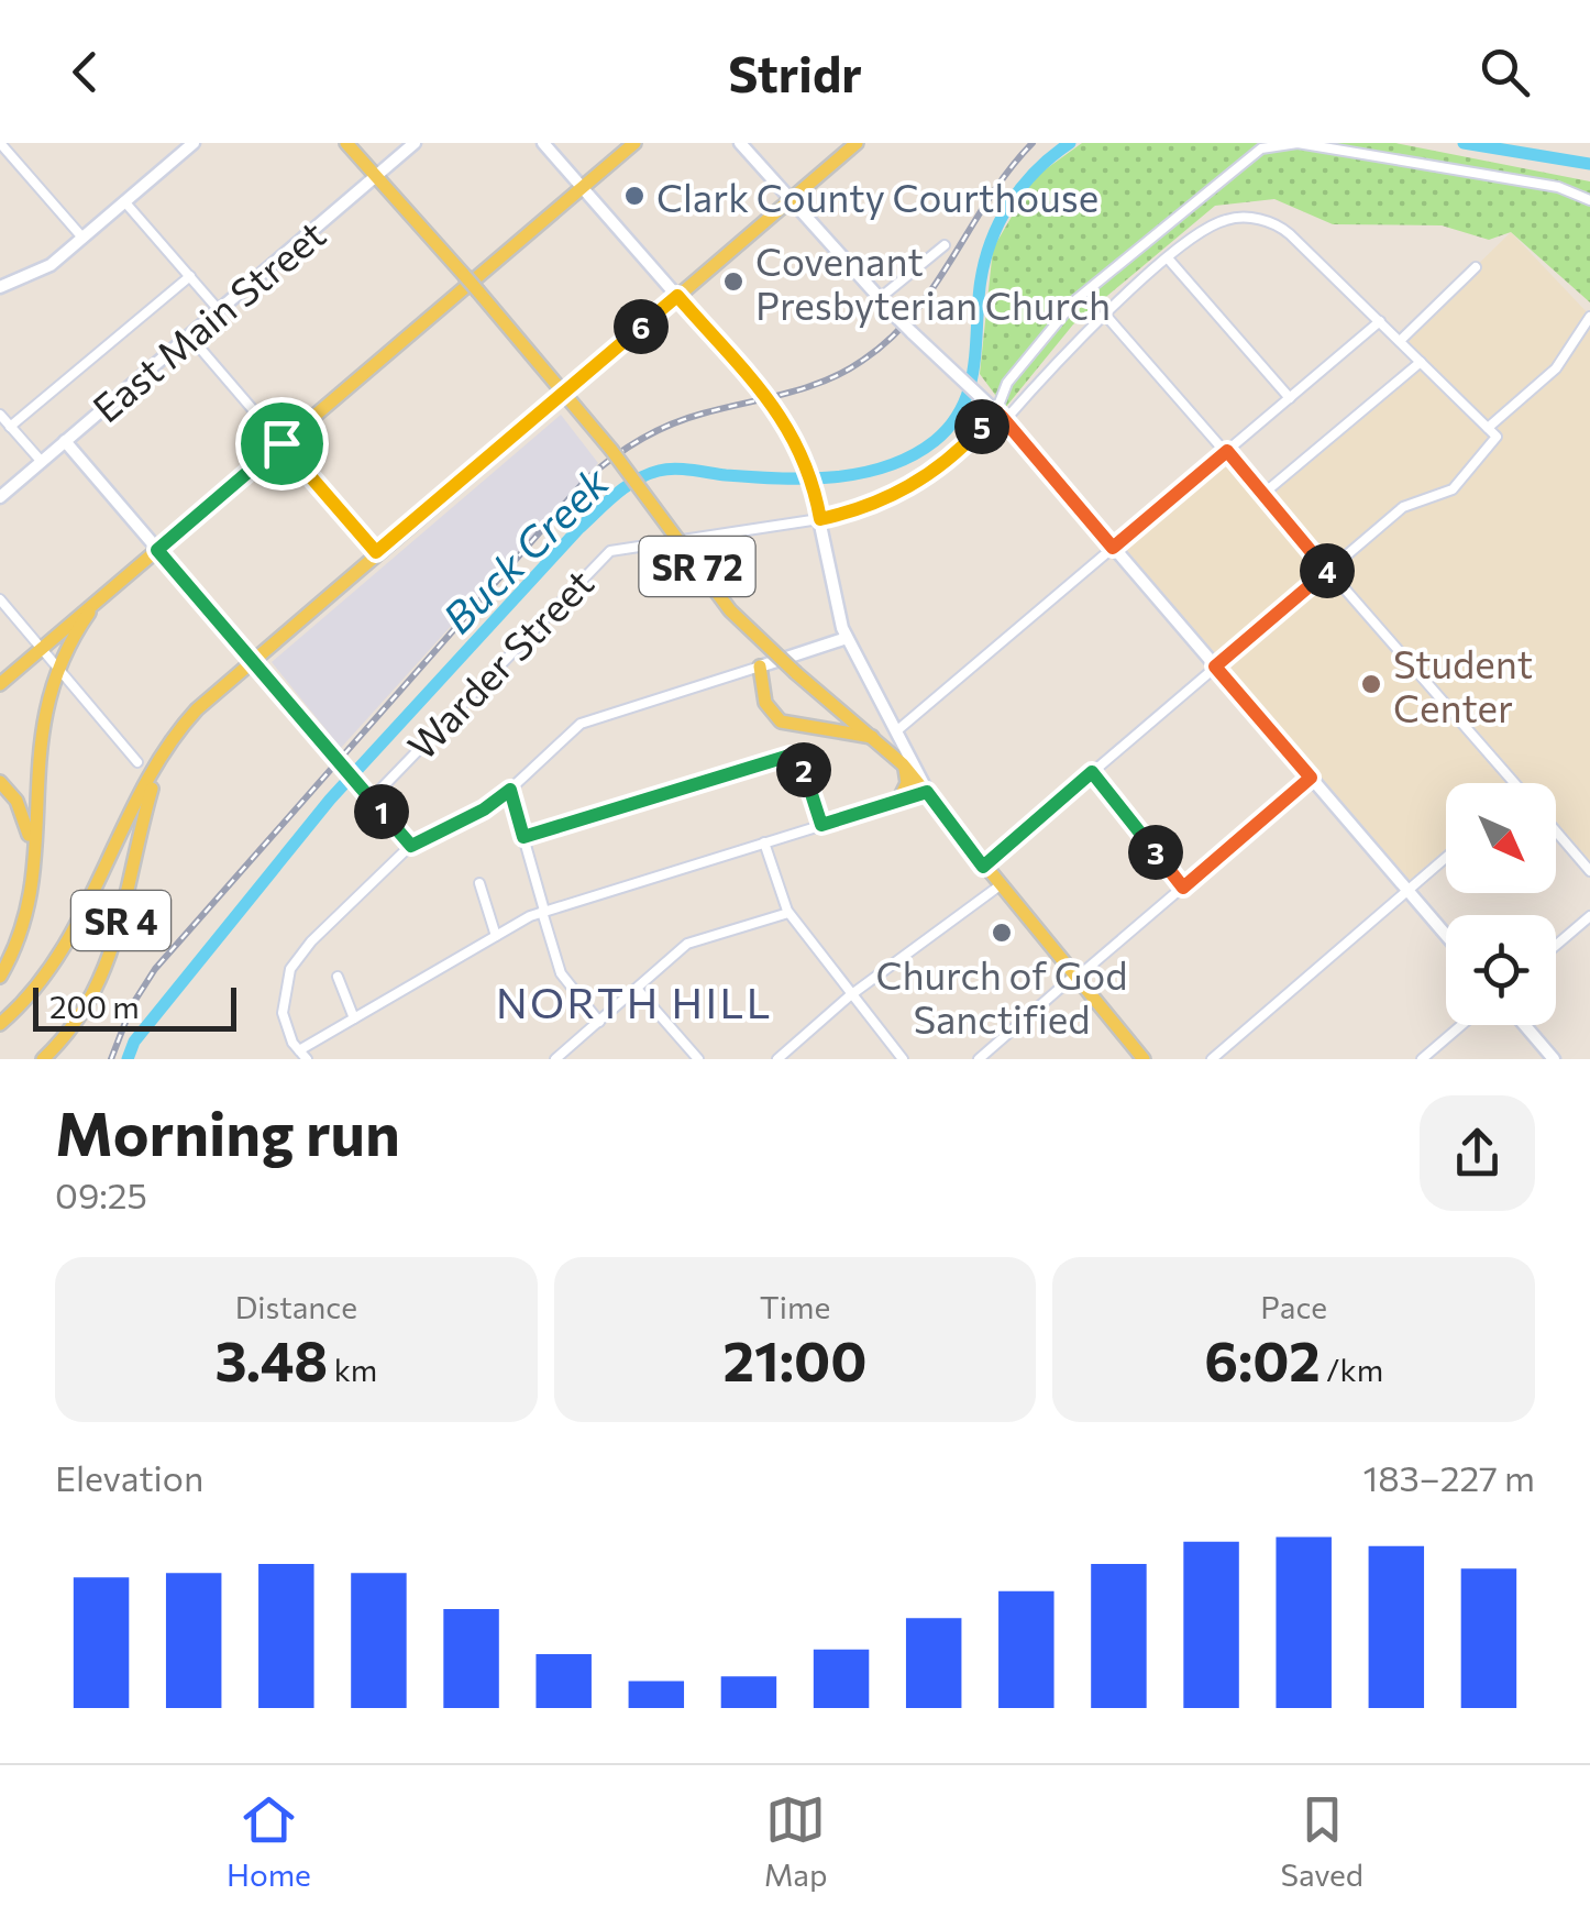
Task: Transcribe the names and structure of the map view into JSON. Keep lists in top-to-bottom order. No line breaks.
{"streets":{"main road":["SR 72","SR 4"],"street":["East Main Street","Warder Street"]},"crossings":[["East Main Street","SR 72"]],"districts":["NORTH HILL"],"water":["Buck Creek"],"places":["Clark County Courthouse","Covenant Presbyterian Church","Student Center","Church of God Sanctified"],"scale_bar":"200 m","north":"bottom right","page":{"header":"Stridr","pins":["6","5","4","2","1","3"],"scale":"200 m","heading":["Morning run","09:25"],"stats":[["Distance","3.48 km"],["Time","21:00"],["Pace","6:02 /km"]],"chart":["Elevation","183–227 m"],"tabs":["Home","Map","Saved"]}}
